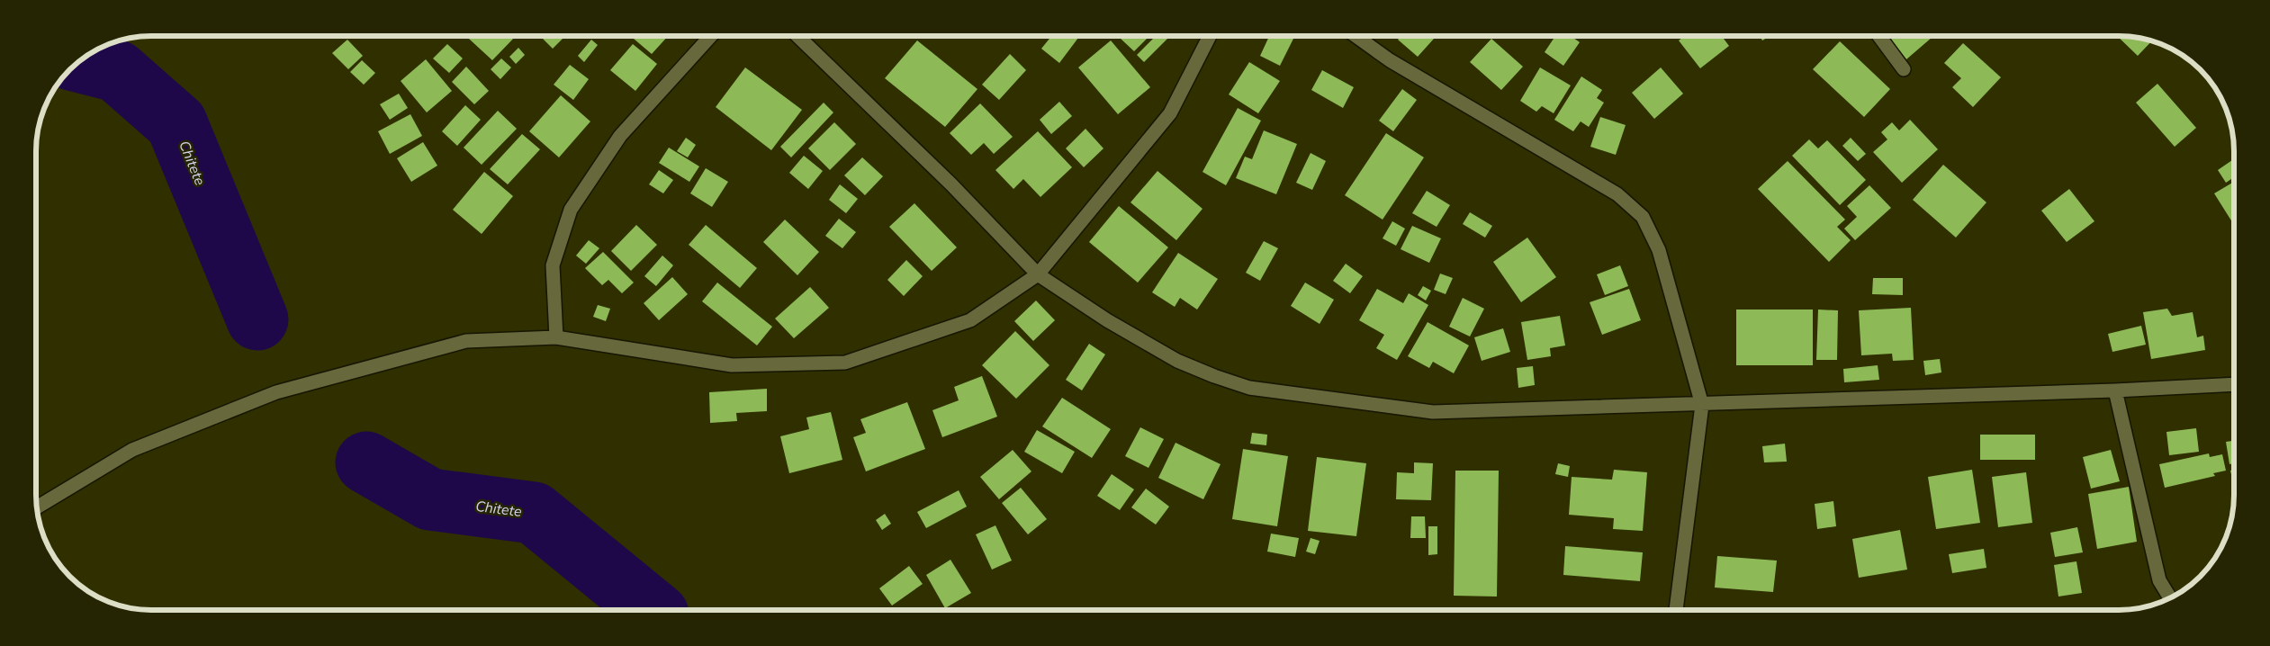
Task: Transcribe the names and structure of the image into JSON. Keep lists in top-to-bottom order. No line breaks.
{"water":["Chitete"]}
